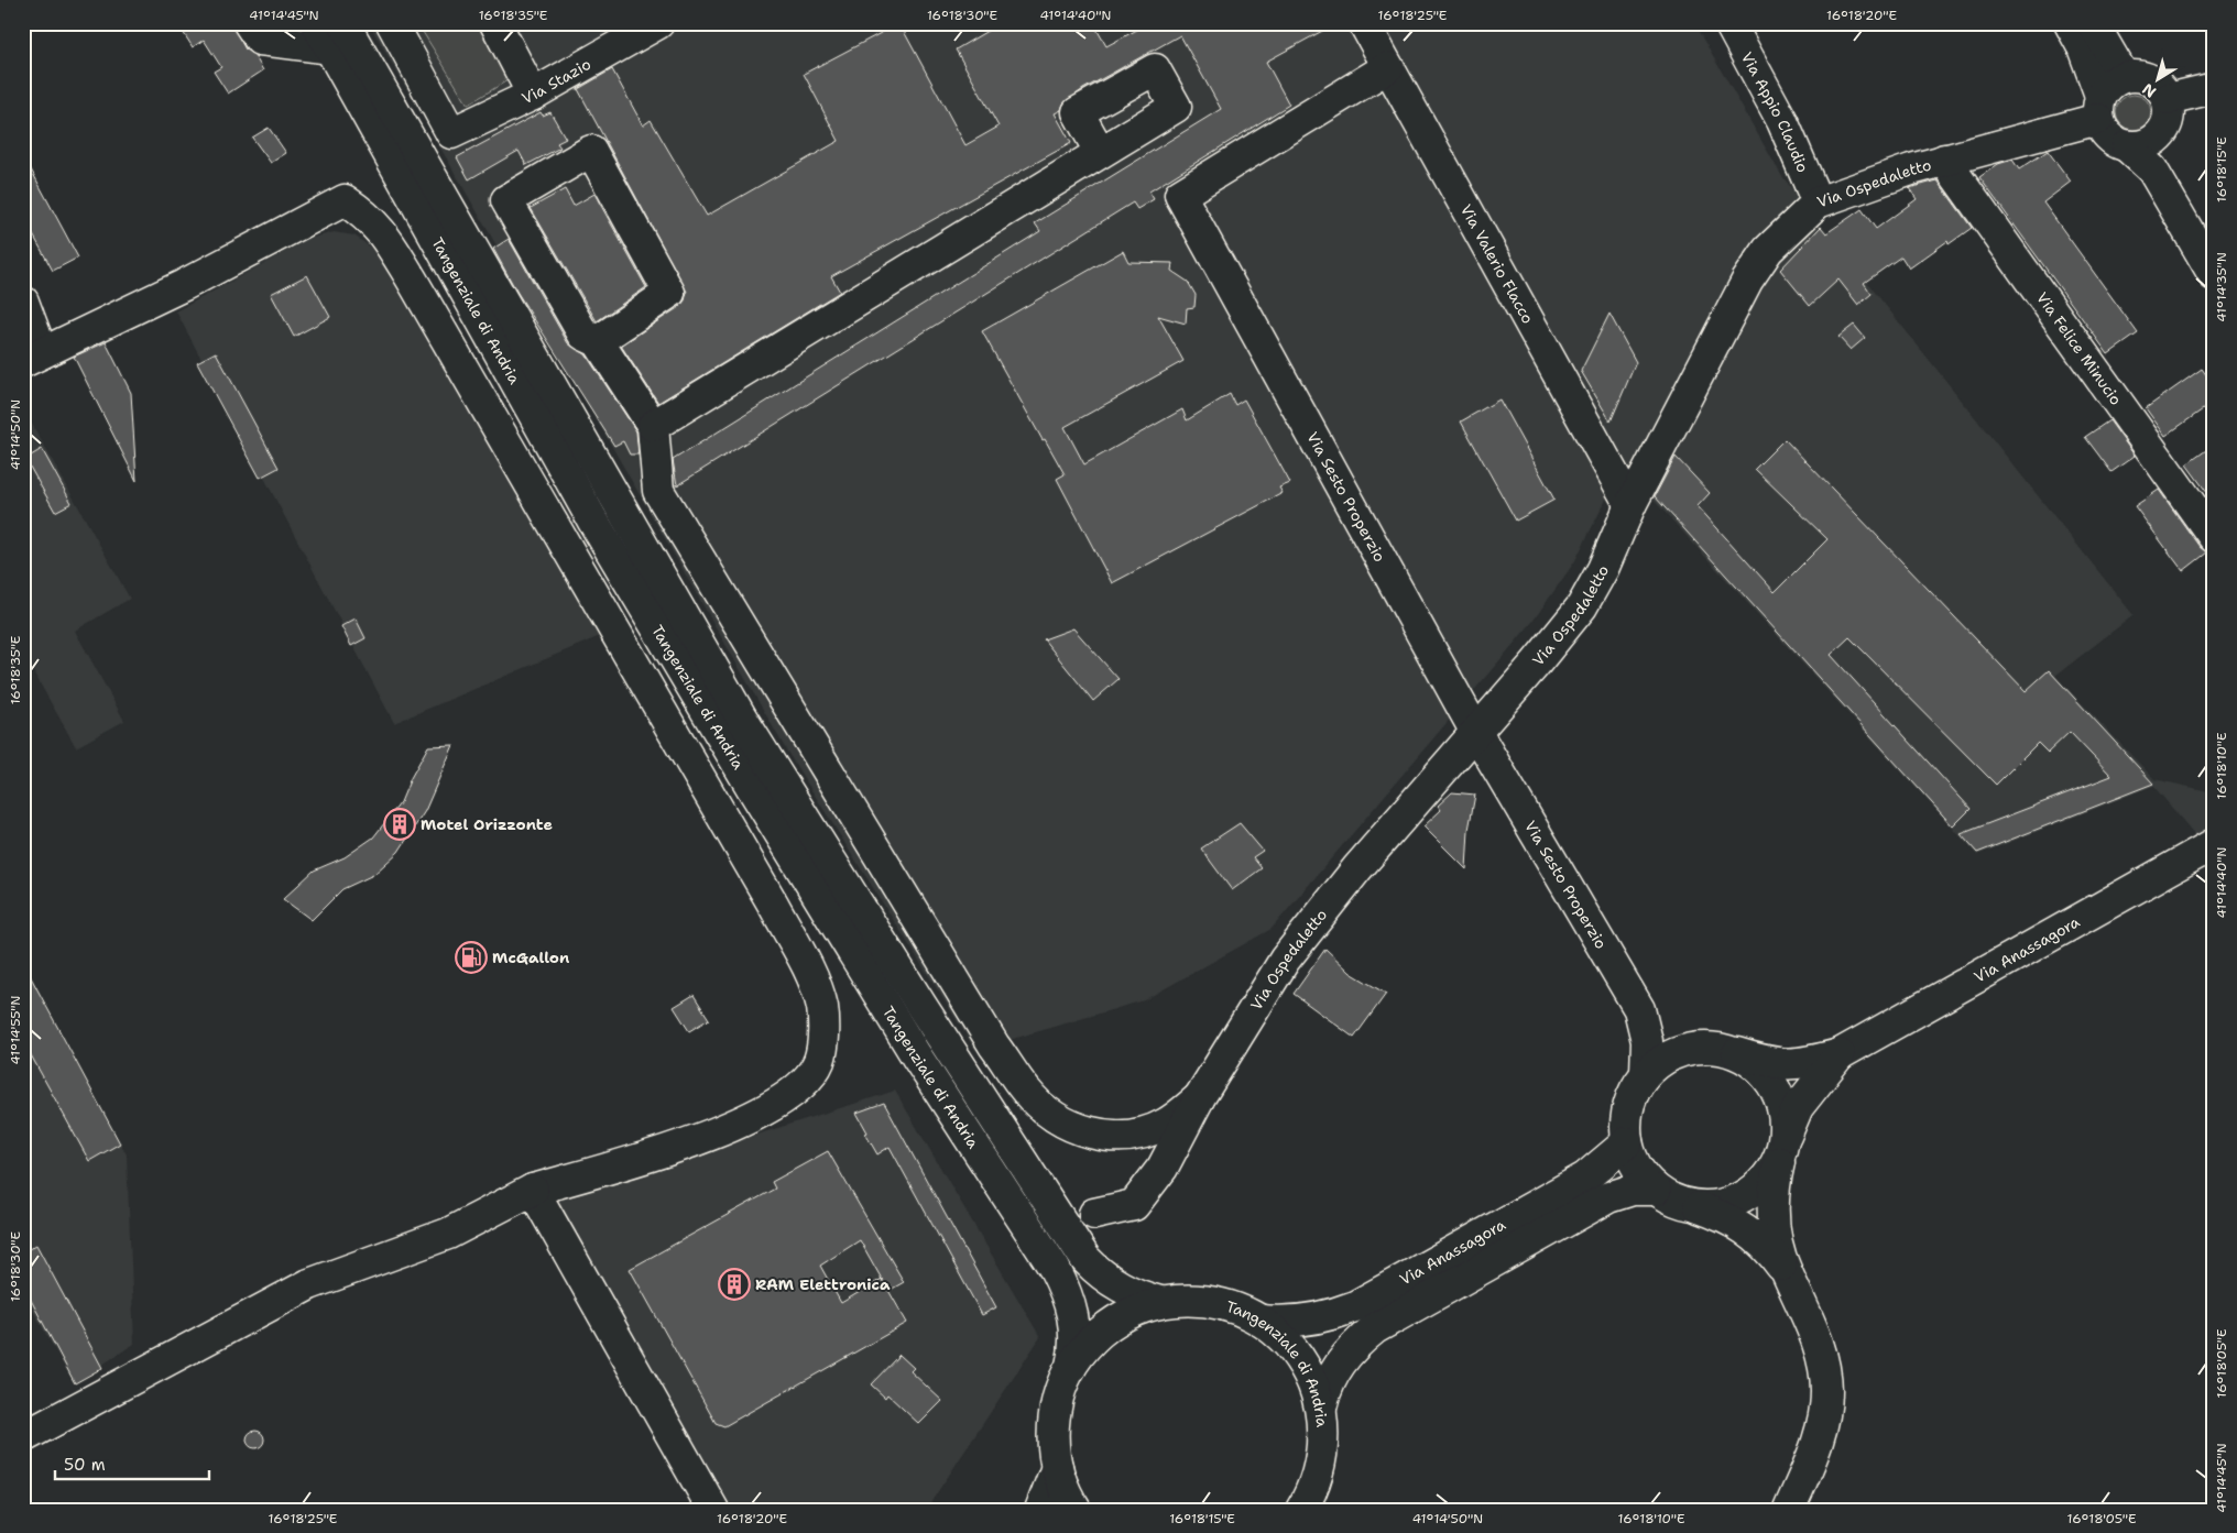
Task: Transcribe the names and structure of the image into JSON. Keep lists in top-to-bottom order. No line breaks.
{"streets":{"street":["Via Stazio","Via Appio Claudio","Via Ospedaletto","Via Valerio Flacco","Tangenziale di Andria","Via Felice Minucio","Via Sesto Properzio","Via Anassagora"]},"crossings":[["Via Appio Claudio","Via Ospedaletto"],["Via Ospedaletto","Via Valerio Flacco"],["Via Ospedaletto","Via Felice Minucio"],["Via Ospedaletto","Via Sesto Properzio"],["Via Valerio Flacco","Via Sesto Properzio"],["Tangenziale di Andria","Via Anassagora"],["Via Sesto Properzio","Via Anassagora"]],"places":{"building":["Motel Orizzonte","RAM Elettronica"],"fuel station":["McGallon"]},"scale_bar":"50 m","north":"bottom left","coordinates":["41°14'45\"N","16°18'35\"E","16°18'30\"E","41°14'40\"N","16°18'25\"E","16°18'20\"E","16°18'15\"E","41°14'35\"N","41°14'50\"N","16°18'10\"E","41°14'55\"N","16°18'05\"E"]}
